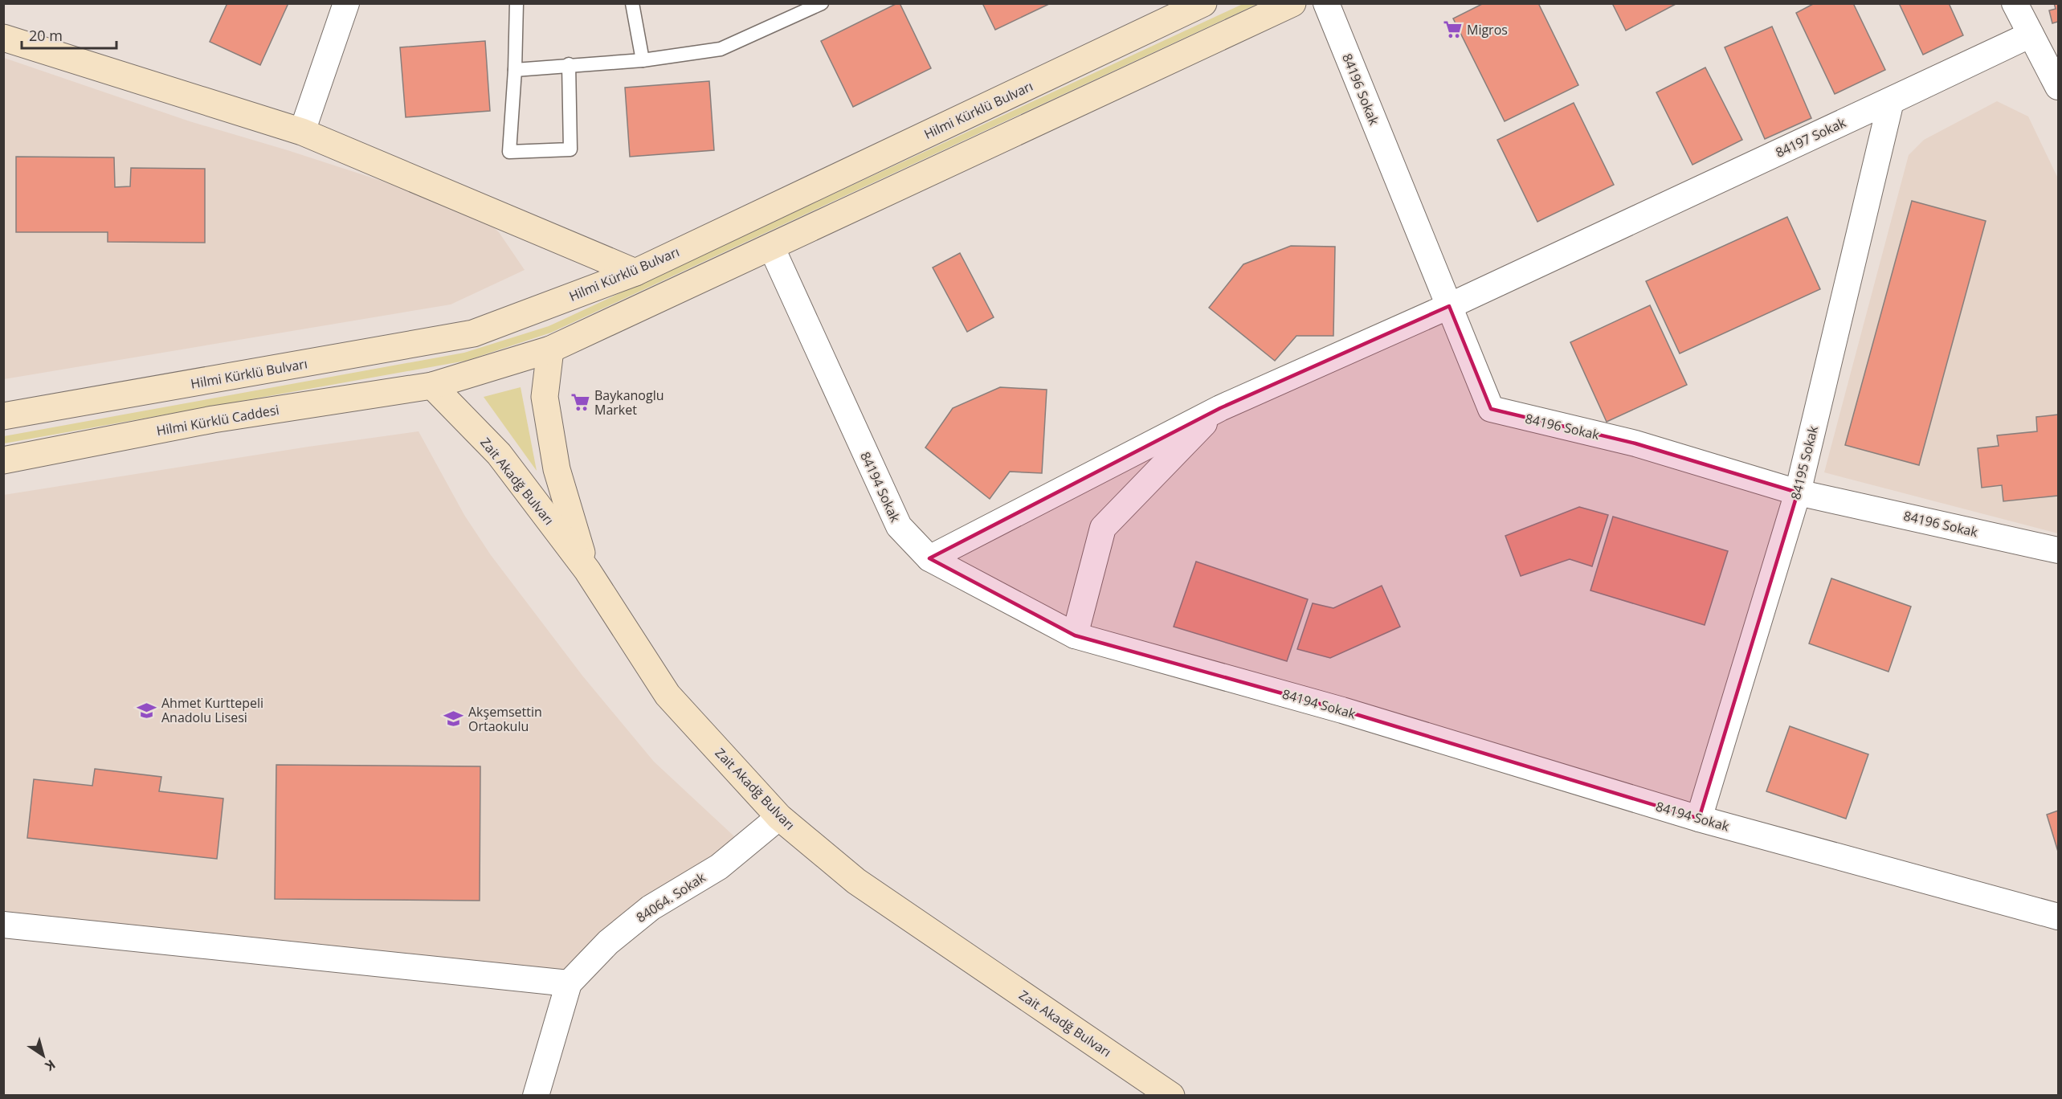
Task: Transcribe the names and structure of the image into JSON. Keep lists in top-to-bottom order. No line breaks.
{"streets":{"main road":["Hilmi Kürklü Bulvarı","Hilmi Kürklü Caddesi","Zait Akadğ Bulvarı"],"street":["84196 Sokak","84197 Sokak","84195 Sokak","84194 Sokak","84064. Sokak"]},"crossings":[["84196 Sokak","84197 Sokak"],["84196 Sokak","84195 Sokak"],["84197 Sokak","84195 Sokak"],["84197 Sokak","84194 Sokak"],["Hilmi Kürklü Caddesi","Zait Akadğ Bulvarı"],["84195 Sokak","84194 Sokak"],["Zait Akadğ Bulvarı","84064. Sokak"]],"places":{"supermarket":["Migros","Baykanoglu Market"],"school or university":["Ahmet Kurttepeli Anadolu Lisesi","Akşemsettin Ortaokulu"]},"scale_bar":"20 m","north":"bottom right"}
